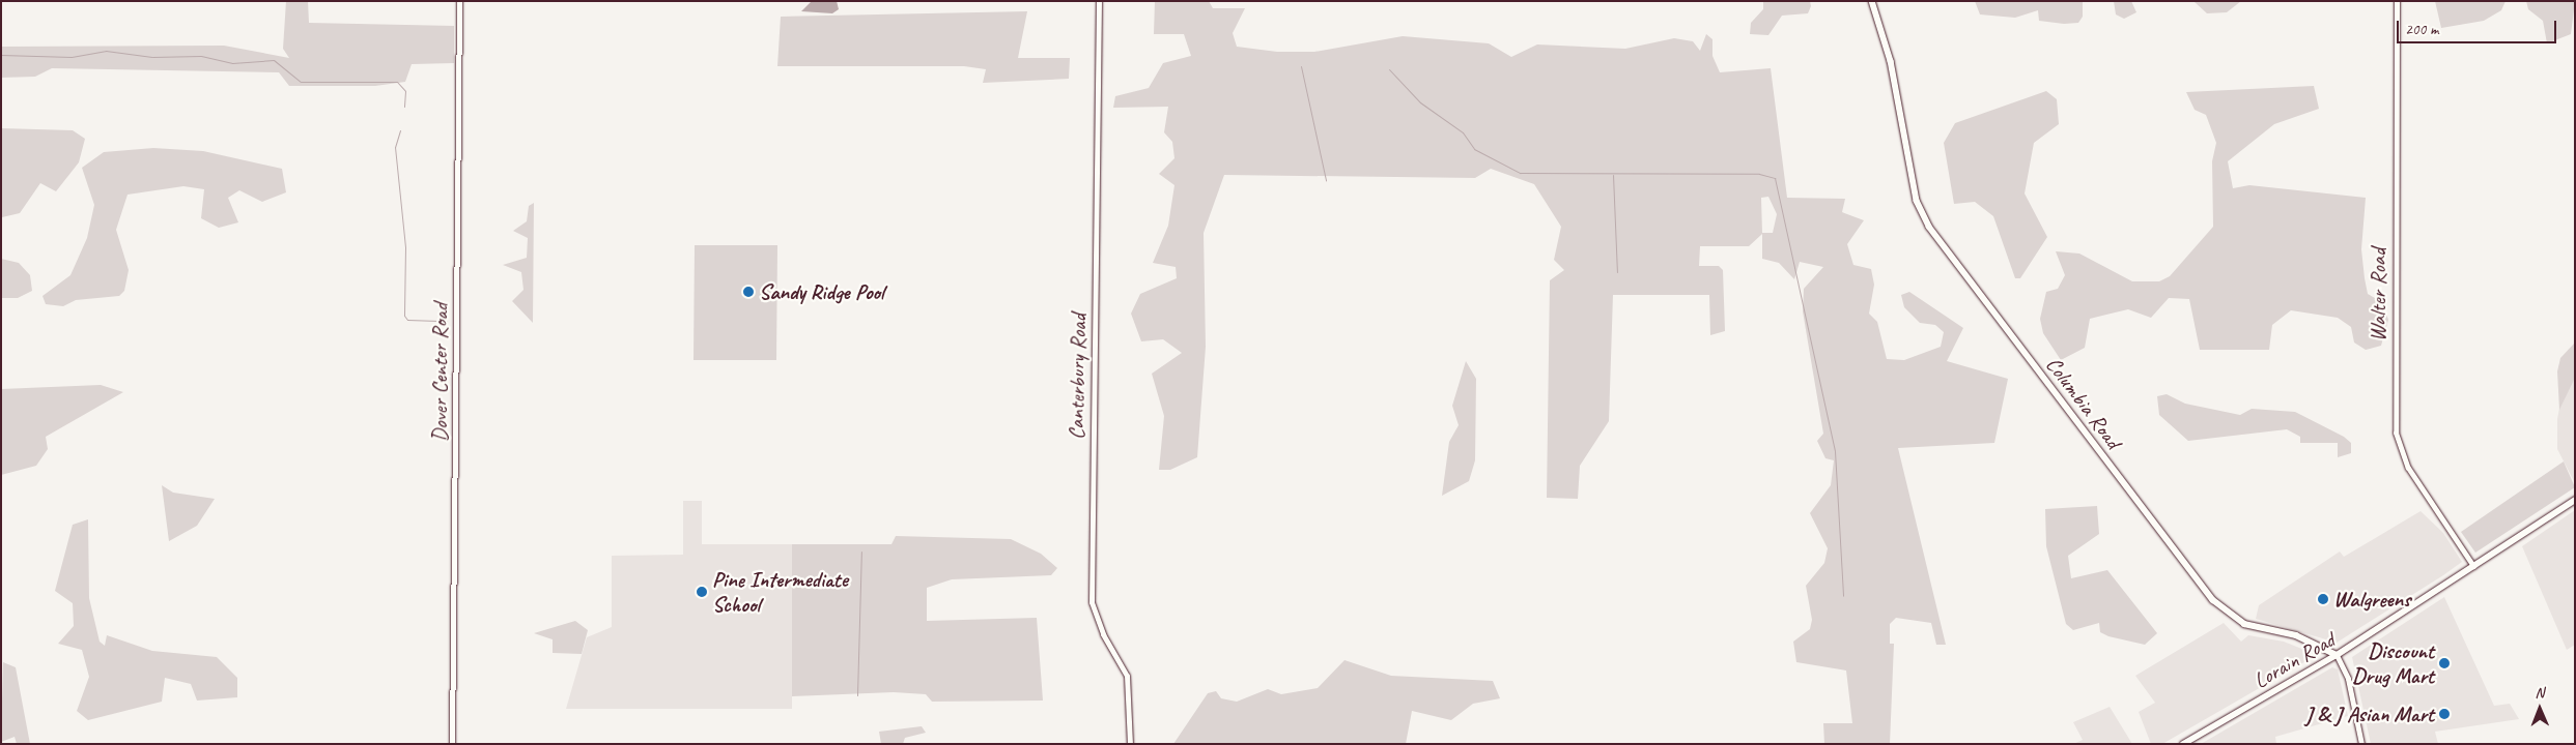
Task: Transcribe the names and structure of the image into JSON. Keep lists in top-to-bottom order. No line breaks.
{"streets":{"main road":["Columbia Road","Lorain Road"],"street":["Walter Road","Dover Center Road","Canterbury Road"]},"crossings":[["Walter Road","Lorain Road"],["Columbia Road","Lorain Road"]],"places":["Sandy Ridge Pool","Pine Intermediate School","Walgreens","Discount Drug Mart","J & J Asian Mart"],"scale_bar":"200 m","north":"top"}
